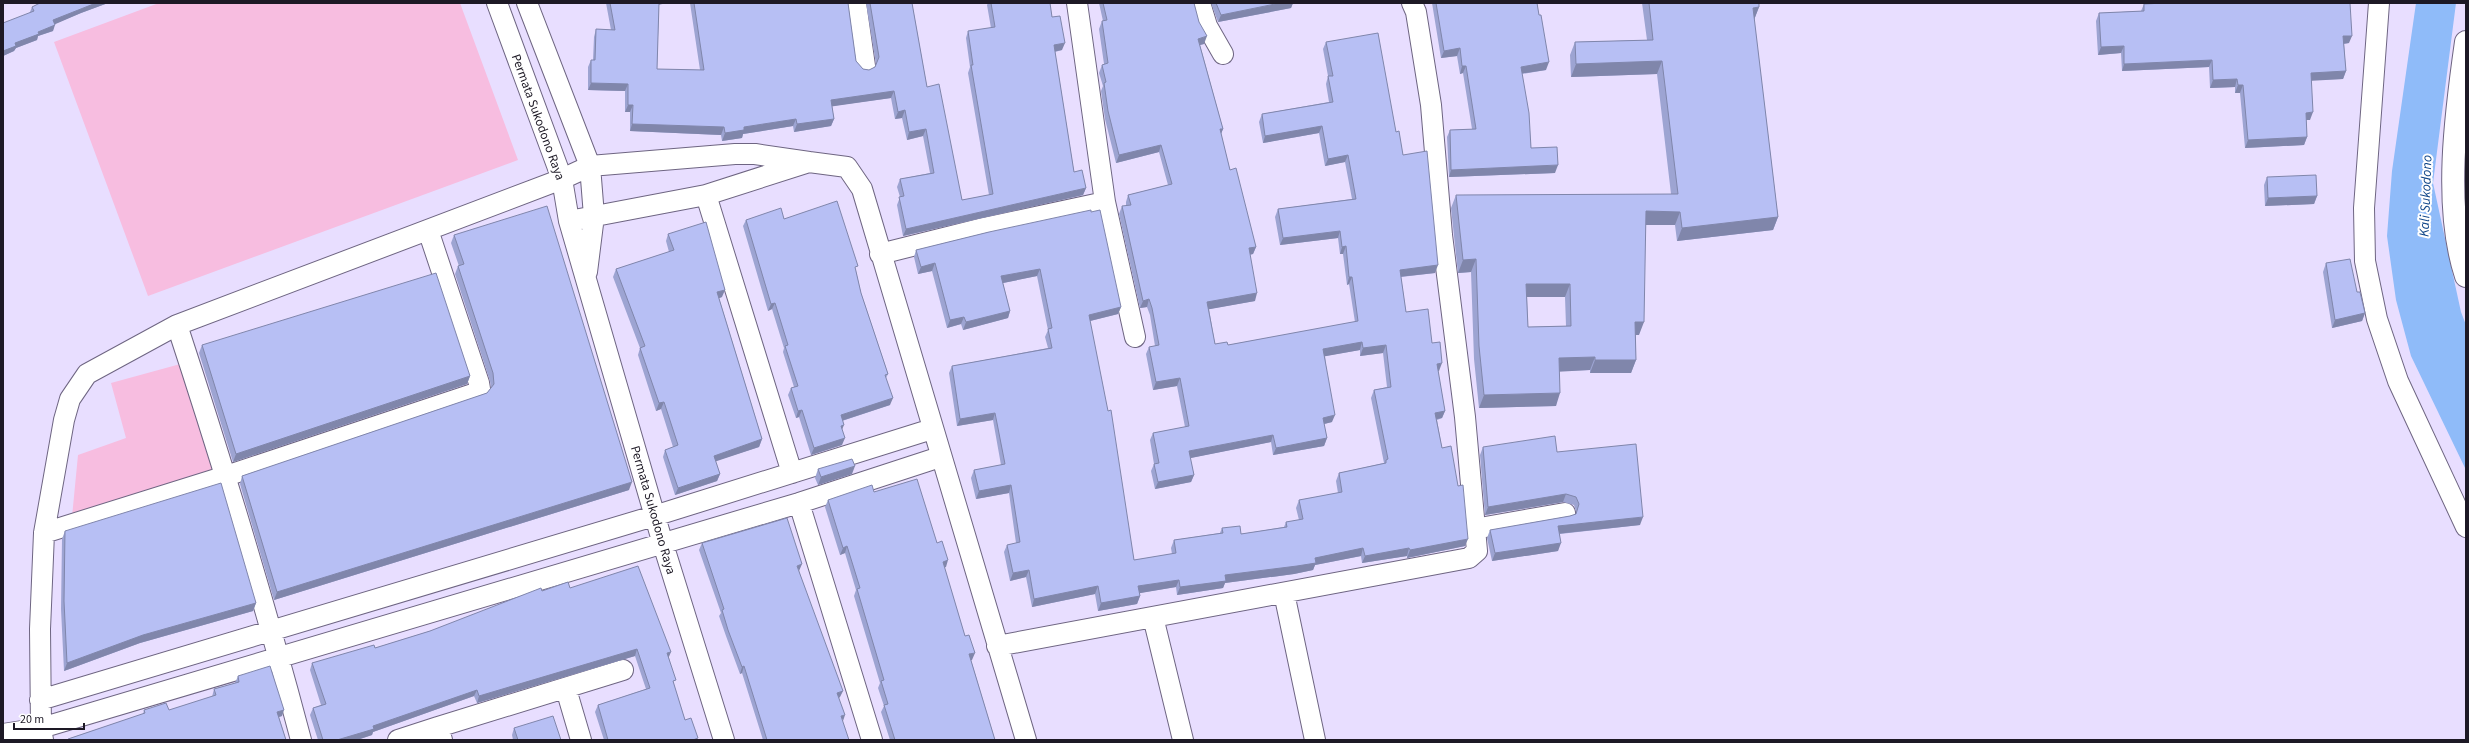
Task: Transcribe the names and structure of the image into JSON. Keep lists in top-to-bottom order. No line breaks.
{"streets":{"street":["Permata Sukodono Raya"]},"water":["Kali Sukodono"],"scale_bar":"20 m"}
